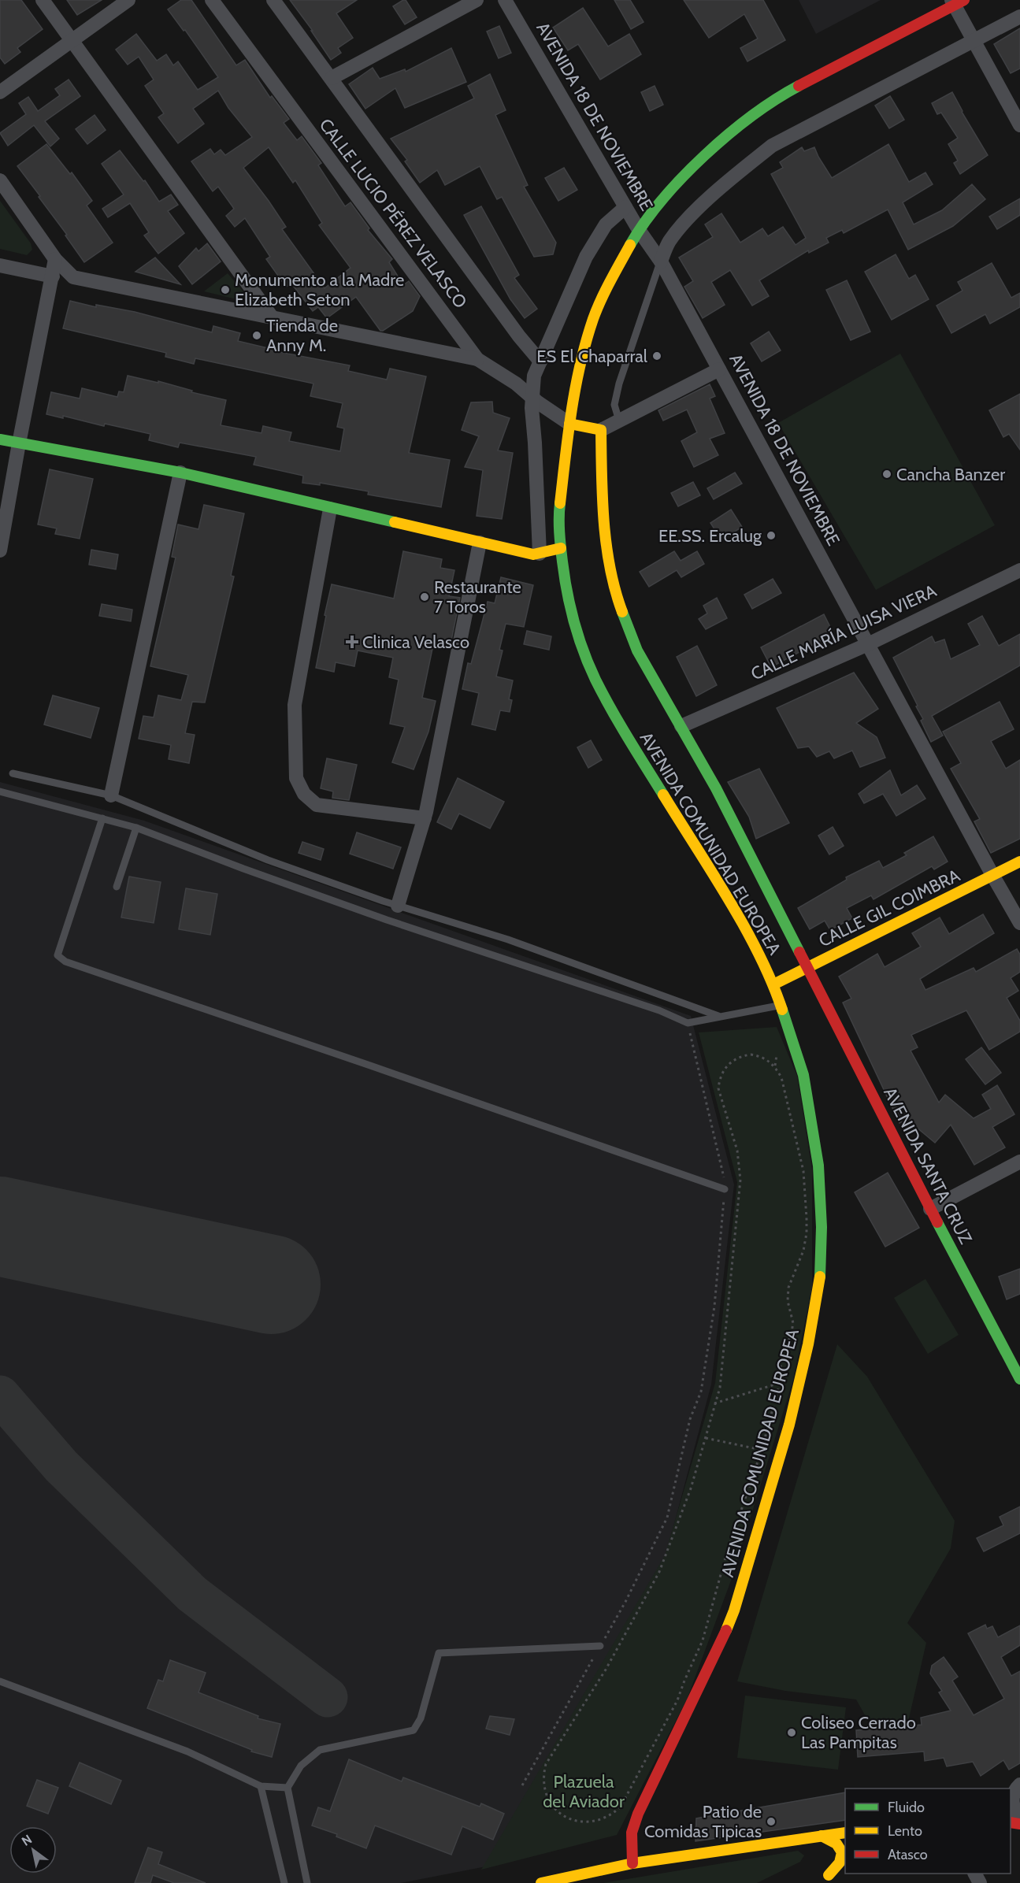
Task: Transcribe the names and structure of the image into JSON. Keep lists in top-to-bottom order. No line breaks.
{"streets":{"main road":["AVENIDA COMUNIDAD EUROPEA","CALLE GIL COIMBRA","AVENIDA SANTA CRUZ"],"street":["AVENIDA 18 DE NOVIEMBRE","CALLE LUCIO PÉREZ VELASCO","CALLE MARÍA LUISA VIERA"]},"crossings":[["AVENIDA 18 DE NOVIEMBRE","CALLE MARÍA LUISA VIERA"],["AVENIDA 18 DE NOVIEMBRE","AVENIDA COMUNIDAD EUROPEA"],["AVENIDA 18 DE NOVIEMBRE","CALLE GIL COIMBRA"],["CALLE LUCIO PÉREZ VELASCO","AVENIDA COMUNIDAD EUROPEA"],["CALLE MARÍA LUISA VIERA","AVENIDA SANTA CRUZ"],["AVENIDA COMUNIDAD EUROPEA","CALLE GIL COIMBRA"],["CALLE GIL COIMBRA","AVENIDA SANTA CRUZ"]],"parks":["Plazuela del Aviador"],"places":{"other":["Monumento a la Madre Elizabeth Seton","Tienda de Anny M.","ES El Chaparral","Cancha Banzer","EE.SS. Ercalug","Restaurante 7 Toros","Coliseo Cerrado Las Pampitas","Patio de Comidas Tipicas"],"health":["Clinica Velasco"]},"legend":["Fluido","Lento","Atasco"],"north":"top left"}
